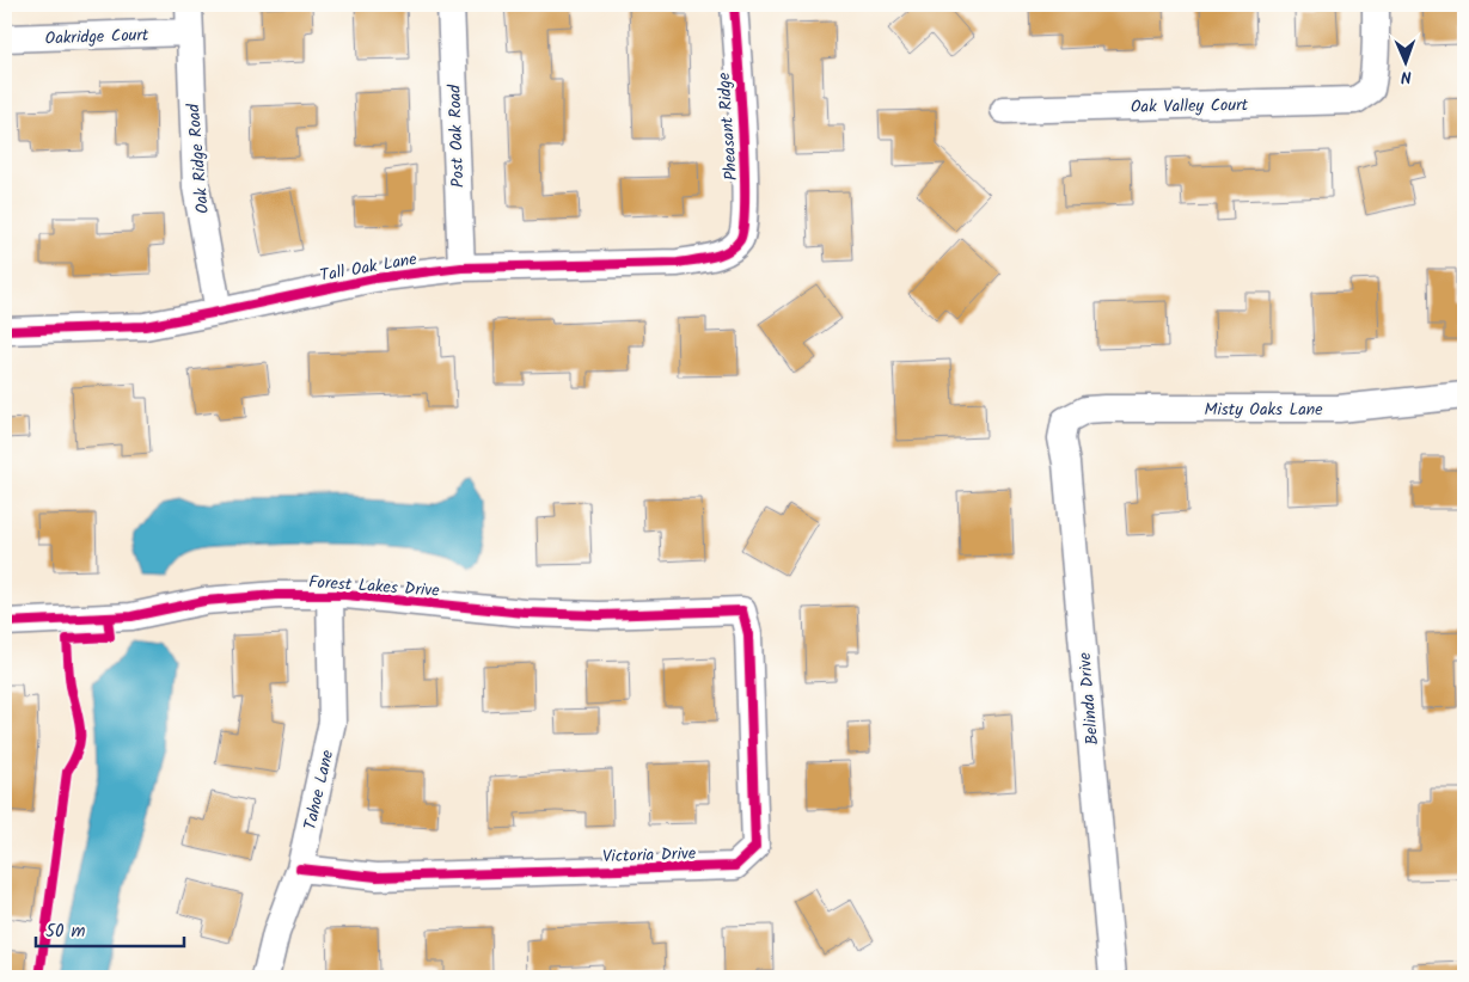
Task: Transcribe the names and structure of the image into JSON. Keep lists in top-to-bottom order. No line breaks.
{"streets":{"street":["Oakridge Court","Oak Valley Court","Pheasant Ridge","Post Oak Road","Oak Ridge Road","Tall Oak Lane","Misty Oaks Lane","Forest Lakes Drive","Belinda Drive","Tahoe Lane","Victoria Drive"]},"crossings":[["Oakridge Court","Oak Ridge Road"],["Pheasant Ridge","Tall Oak Lane"],["Post Oak Road","Tall Oak Lane"],["Oak Ridge Road","Tall Oak Lane"],["Misty Oaks Lane","Belinda Drive"],["Forest Lakes Drive","Tahoe Lane"],["Forest Lakes Drive","Victoria Drive"],["Tahoe Lane","Victoria Drive"]],"scale_bar":"50 m","north":"bottom"}
